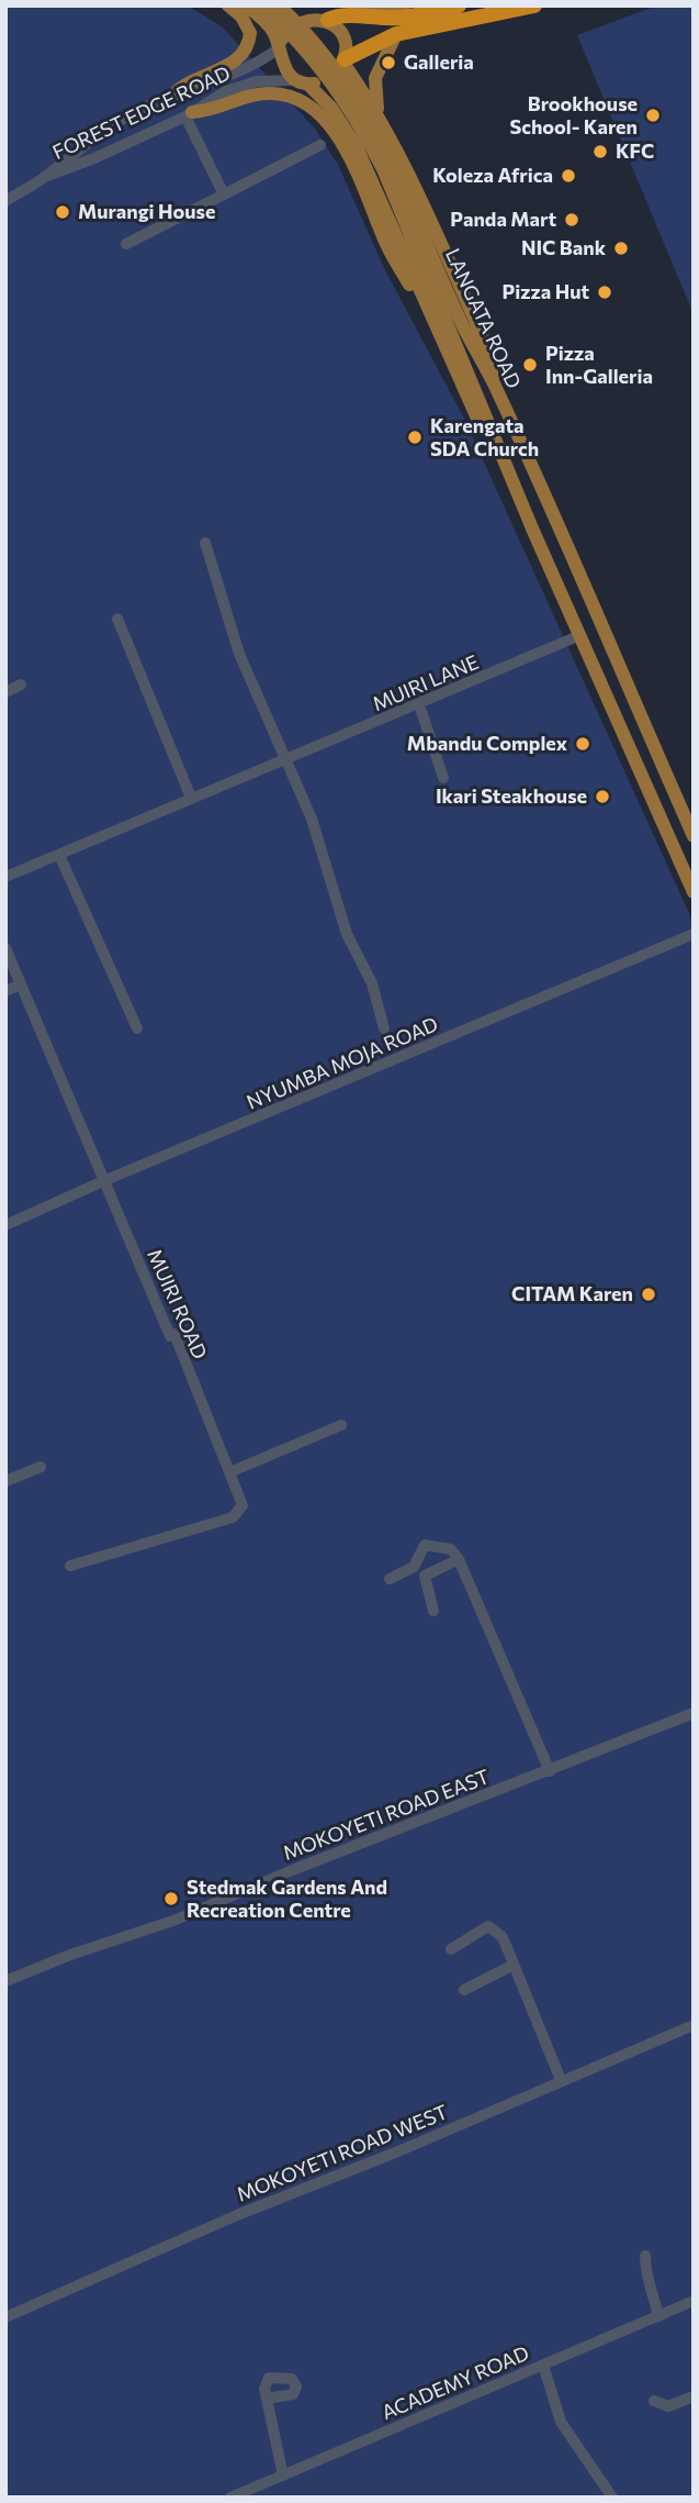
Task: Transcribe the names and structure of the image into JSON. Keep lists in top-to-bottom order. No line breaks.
{"streets":{"main road":["LANGATA ROAD"],"street":["FOREST EDGE ROAD","MUIRI LANE","NYUMBA MOJA ROAD","MUIRI ROAD","MOKOYETI ROAD EAST","MOKOYETI ROAD WEST","ACADEMY ROAD"]},"crossings":[["LANGATA ROAD","MUIRI LANE"],["NYUMBA MOJA ROAD","MUIRI ROAD"]],"places":["Galleria","Brookhouse School- Karen","KFC","Koleza Africa","Murangi House","Panda Mart","NIC Bank","Pizza Hut","Pizza Inn-Galleria","Karengata SDA Church","Mbandu Complex","Ikari Steakhouse","CITAM Karen","Stedmak Gardens And Recreation Centre"]}
